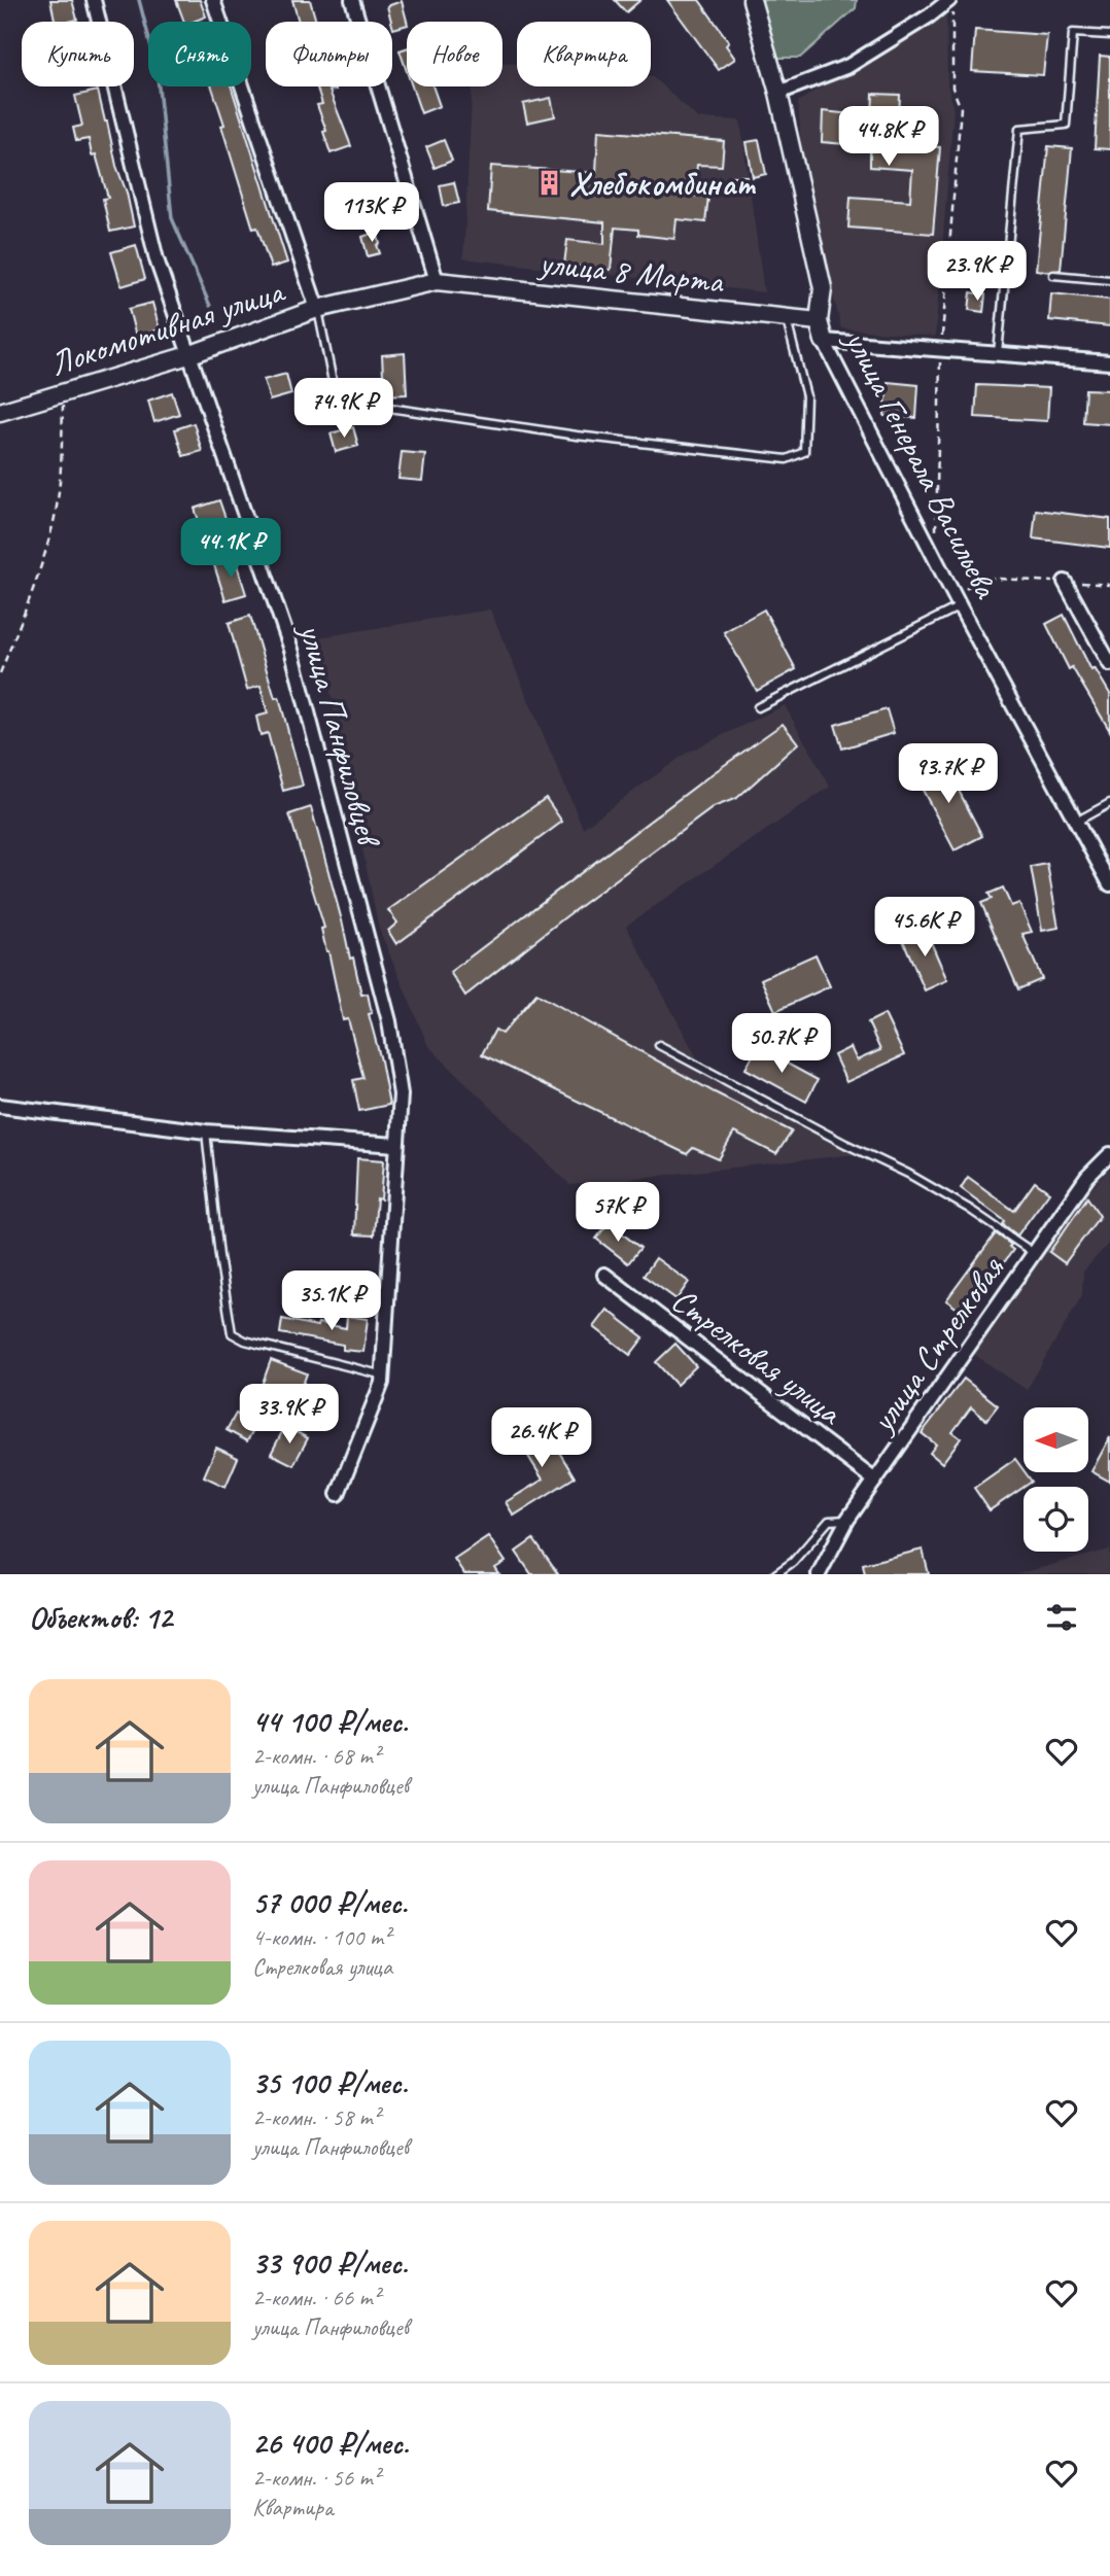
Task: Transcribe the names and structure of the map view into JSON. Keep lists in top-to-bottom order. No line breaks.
{"streets":{"main road":["улица 8 Марта","Локомотивная улица","улица Генерала Васильева"],"street":["улица Панфиловцев","улица Стрелковая","Стрелковая улица"]},"crossings":[["улица 8 Марта","Локомотивная улица"],["улица 8 Марта","улица Генерала Васильева"],["Локомотивная улица","улица Панфиловцев"],["улица Стрелковая","Стрелковая улица"]],"places":{"building":["Хлебокомбинат"]},"north":"left","page":{"chip":["Купить","Снять","Фильтры","Новое","Квартира"],"price":["44.8K ₽","113K ₽","23.9K ₽","74.9K ₽","44.1K ₽","93.7K ₽","45.6K ₽","50.7K ₽","57K ₽","35.1K ₽","33.9K ₽","26.4K ₽"],"heading":"Объектов: 12","list":[{"name":"44 100 ₽/мес.","note":"2-комн. · 68 m² · улица Панфиловцев"},{"name":"57 000 ₽/мес.","note":"4-комн. · 100 m² · Стрелковая улица"},{"name":"35 100 ₽/мес.","note":"2-комн. · 58 m² · улица Панфиловцев"},{"name":"33 900 ₽/мес.","note":"2-комн. · 66 m² · улица Панфиловцев"},{"name":"26 400 ₽/мес.","note":"2-комн. · 56 m² · Квартира"}]}}
